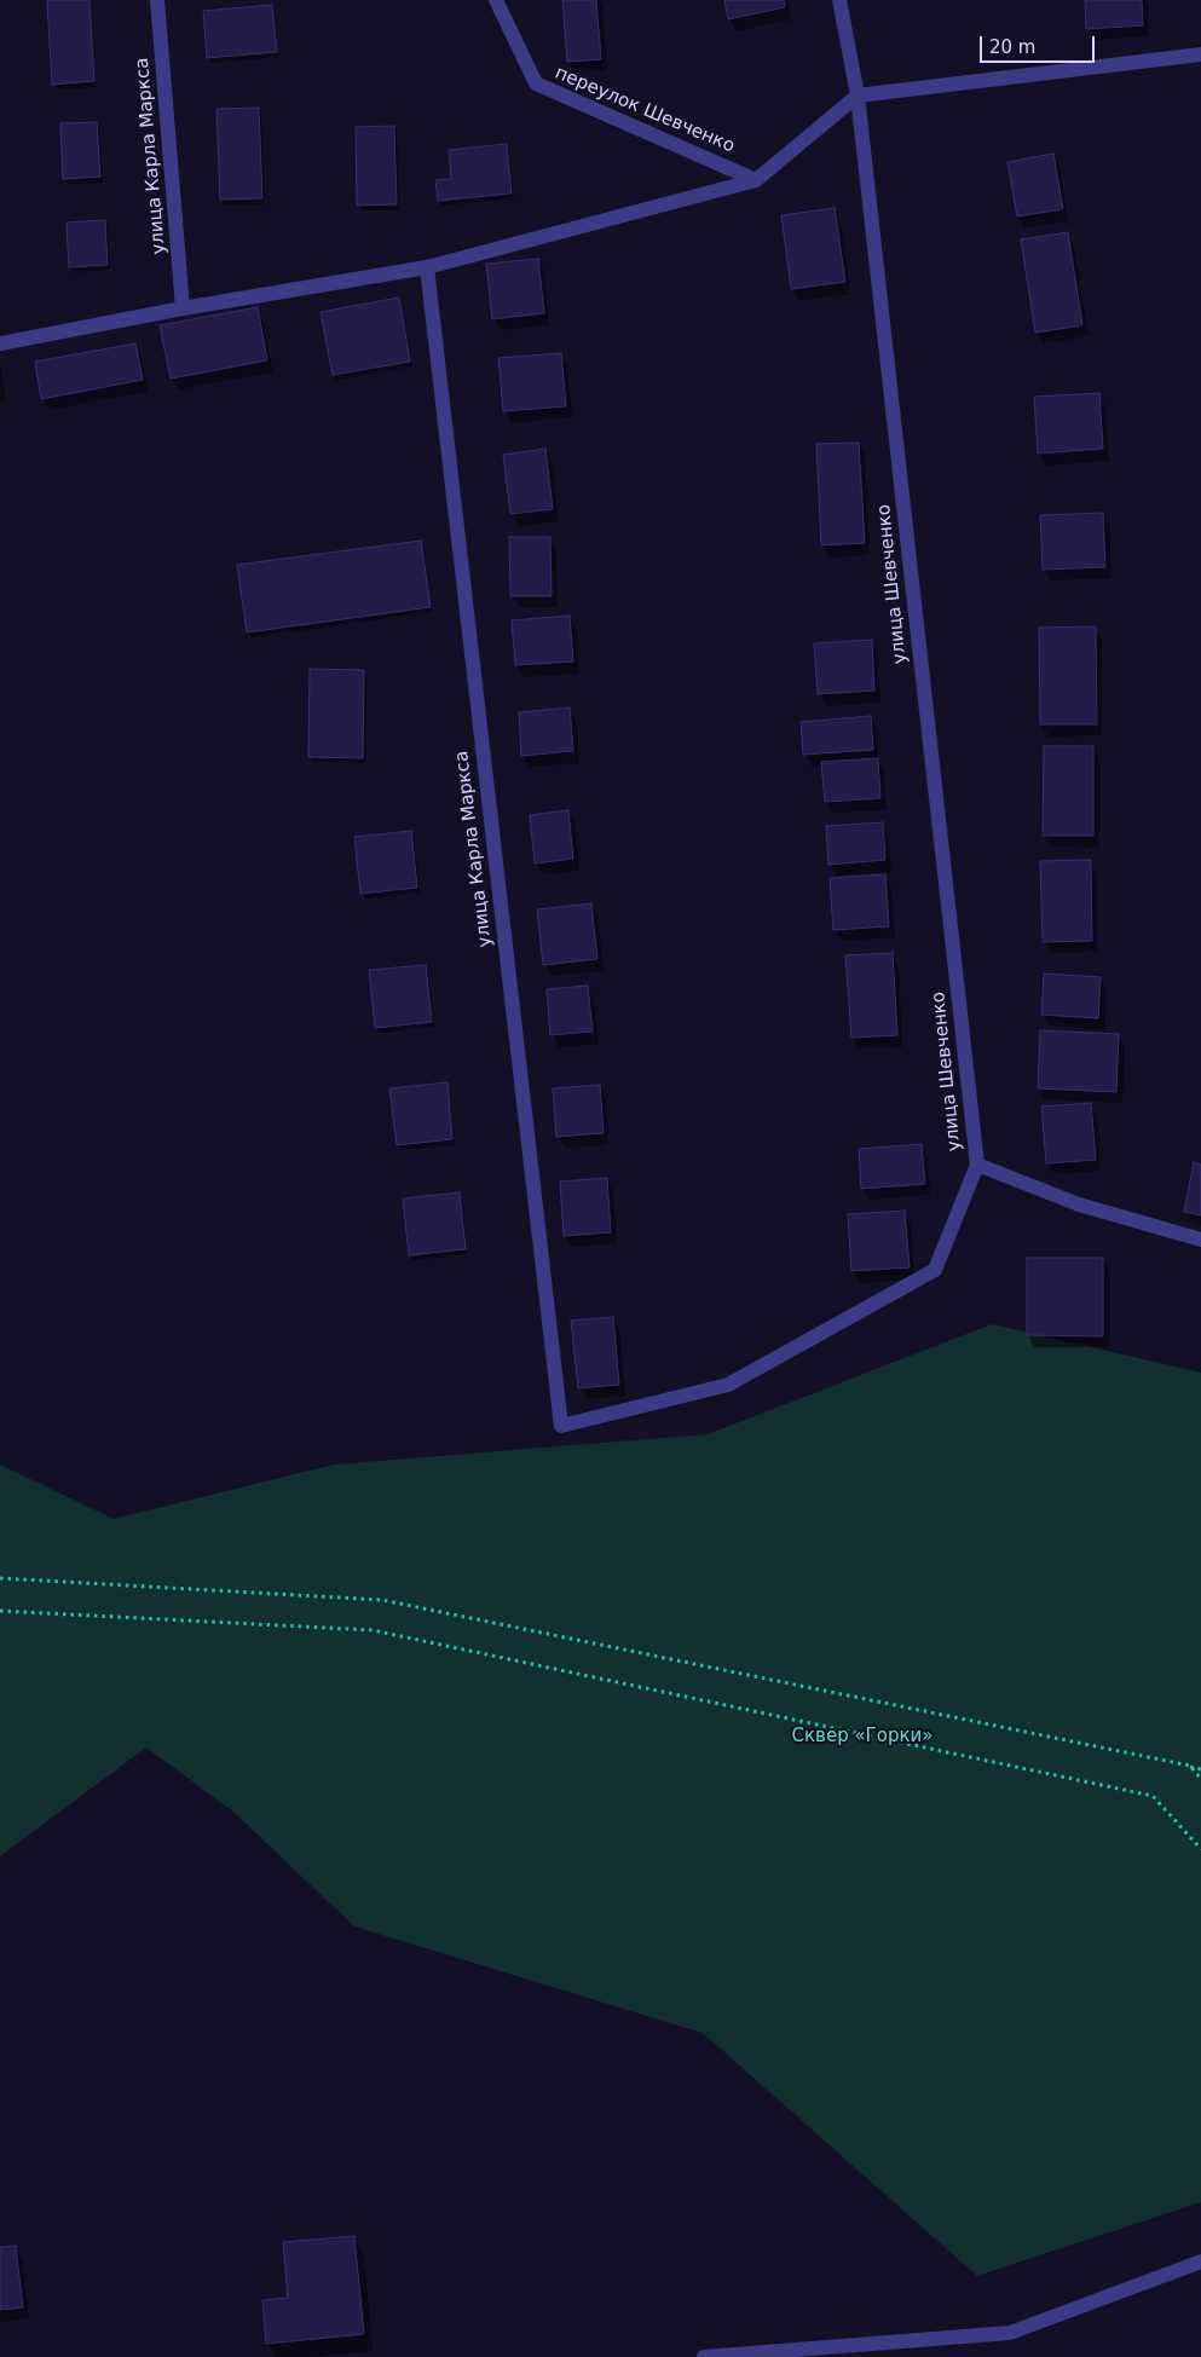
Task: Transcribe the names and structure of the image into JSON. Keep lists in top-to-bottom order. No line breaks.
{"streets":{"street":["переулок Шевченко","улица Карла Маркса","улица Шевченко"]},"crossings":[["улица Карла Маркса","улица Шевченко"]],"parks":["Сквер «Горки»"],"scale_bar":"20 m"}
